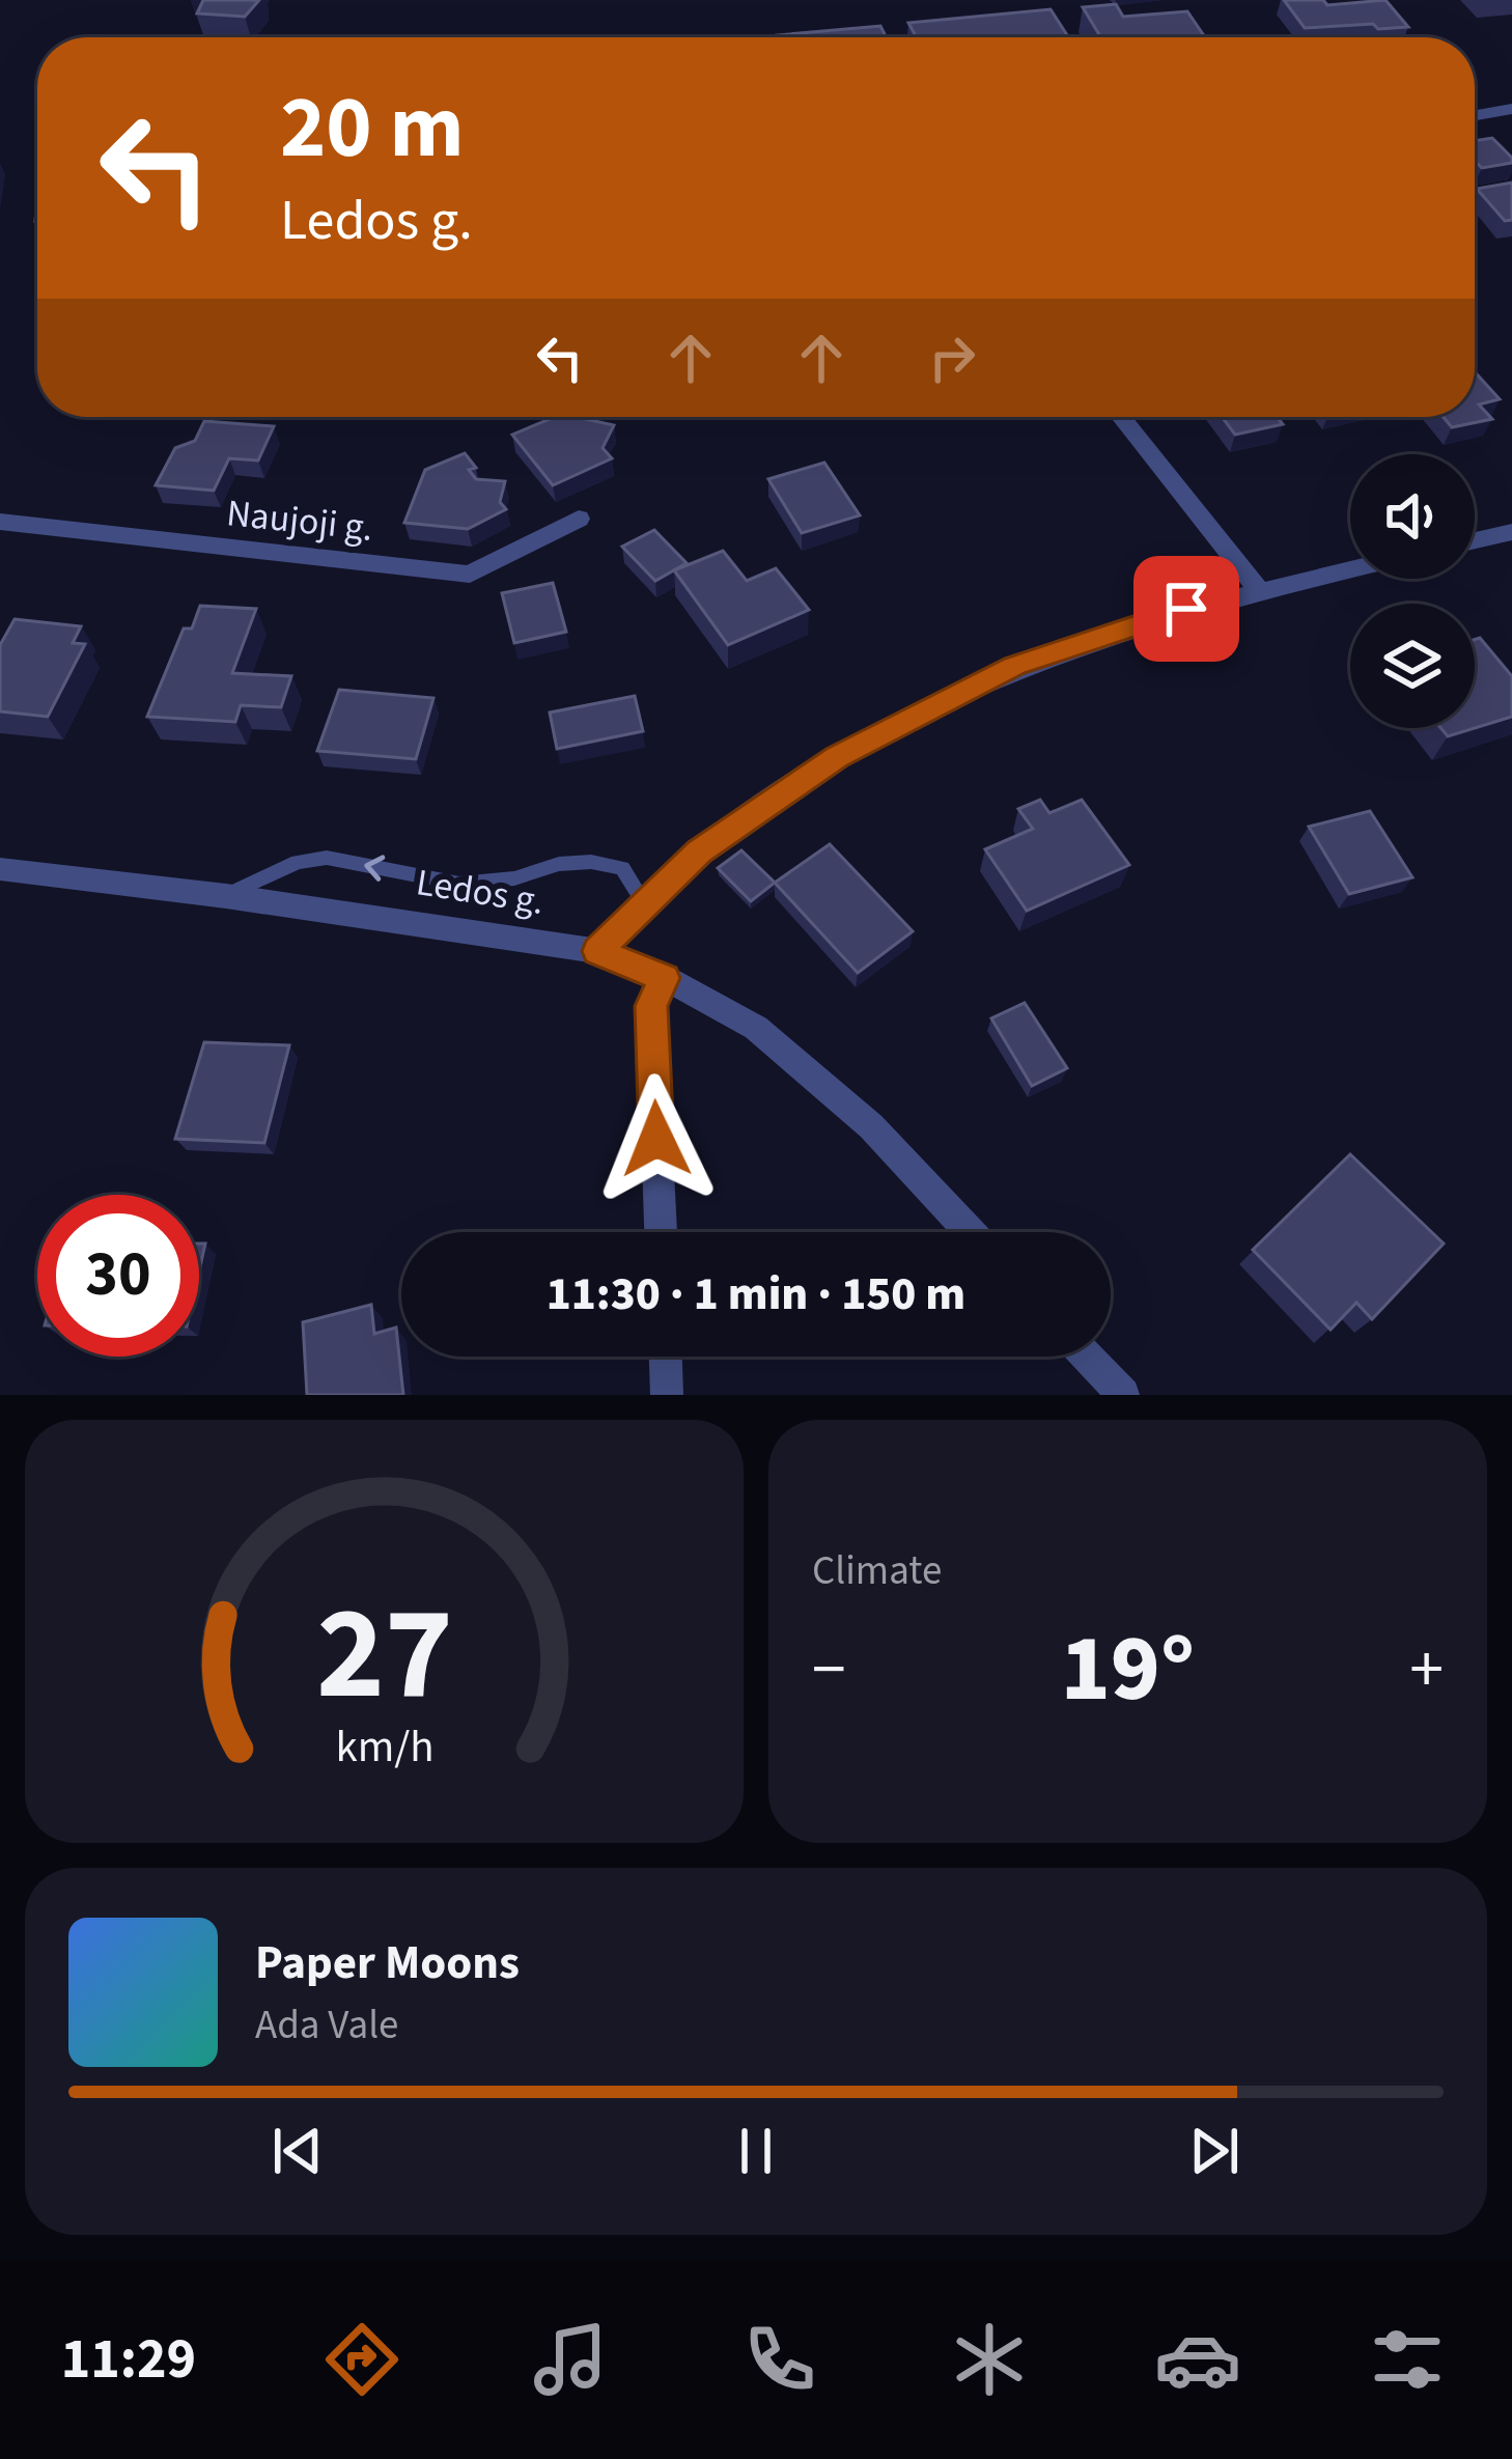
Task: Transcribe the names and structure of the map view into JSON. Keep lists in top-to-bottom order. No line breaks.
{"streets":{"street":["Naujoji g.","Ledos g."]},"page":{"turn":["20 m","Ledos g."],"limit":"30","trip":"11:30 · 1 min · 150 m","tile":"Climate","heat":["−","19°","+"],"song":["Paper Moons","Ada Vale"],"tabs":"11:29","gauge":["27","km/h"]}}
